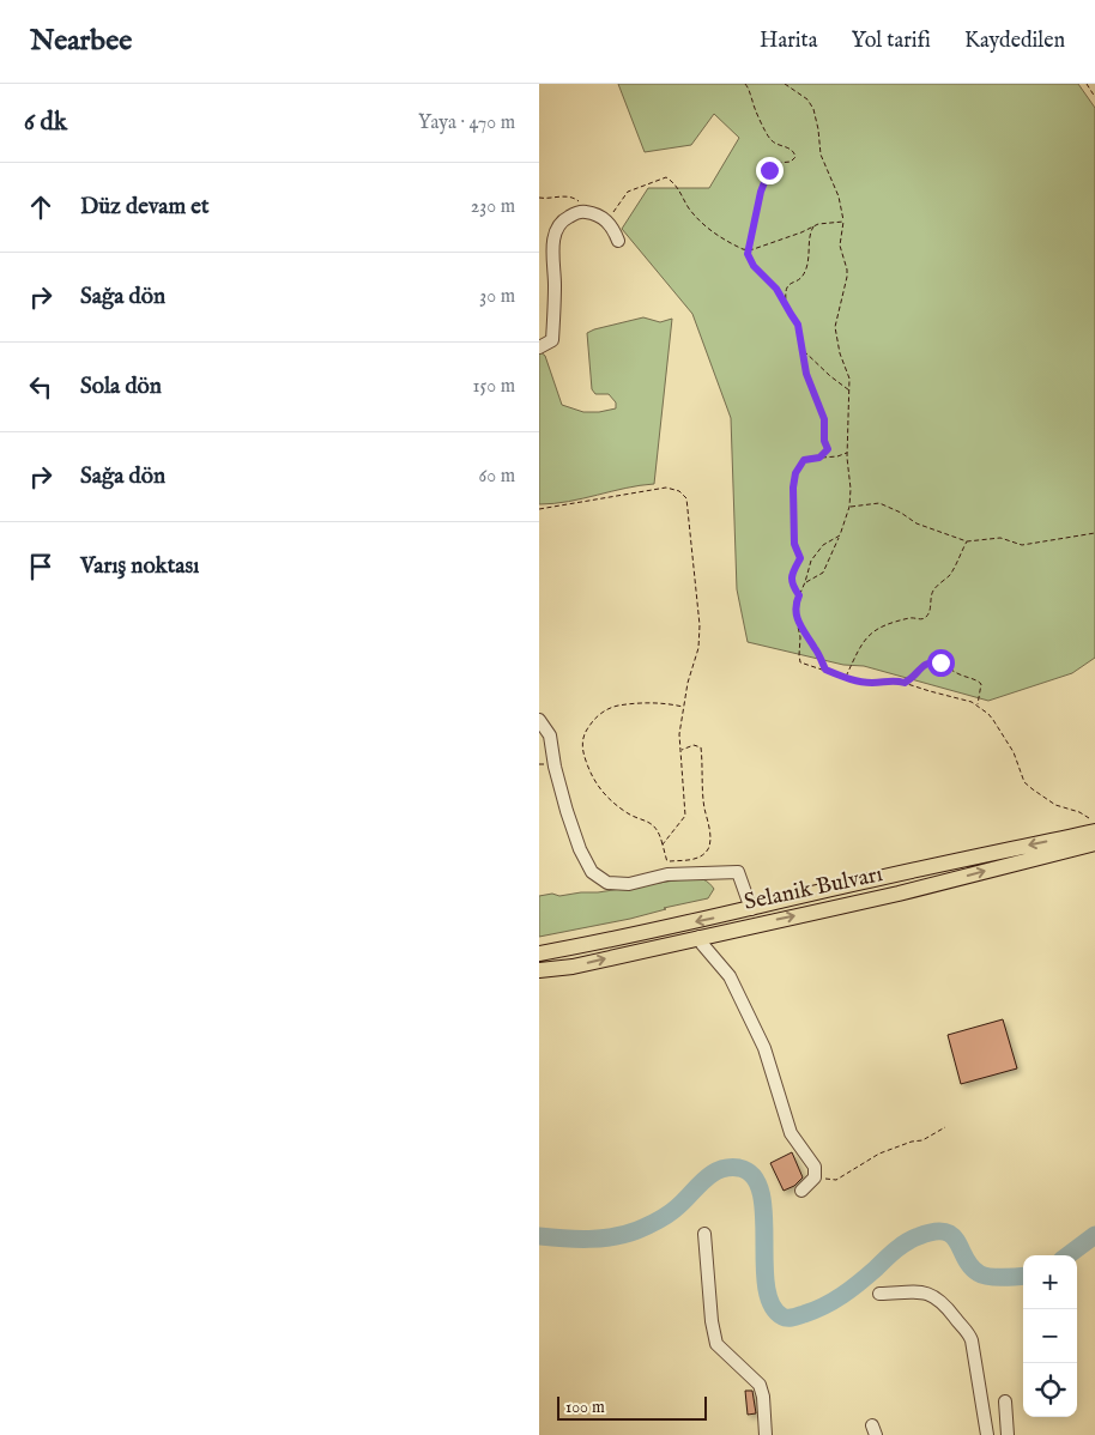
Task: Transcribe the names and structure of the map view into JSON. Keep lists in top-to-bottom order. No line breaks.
{"streets":{"main road":["Selanik Bulvarı"]},"scale_bar":"100 m","page":{"header":"Nearbee","nav":["Harita","Yol tarifi","Kaydedilen"],"heading":["6 dk","Yaya · 470 m"],"list":[["Düz devam et","230 m"],["Sağa dön","30 m"],["Sola dön","150 m"],["Sağa dön","60 m"],"Varış noktası"],"map_buttons":["+","−"],"scale":"100 m"}}
